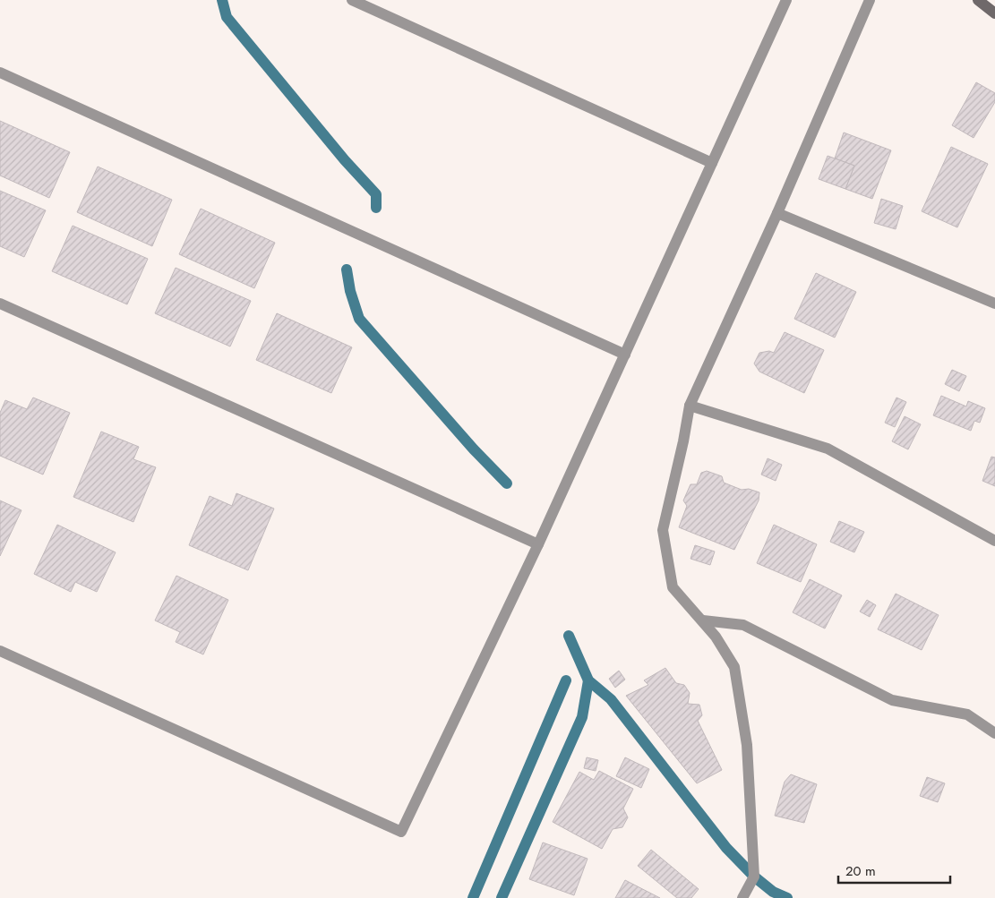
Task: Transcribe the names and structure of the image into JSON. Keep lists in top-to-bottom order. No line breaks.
{"scale_bar":"20 m"}
